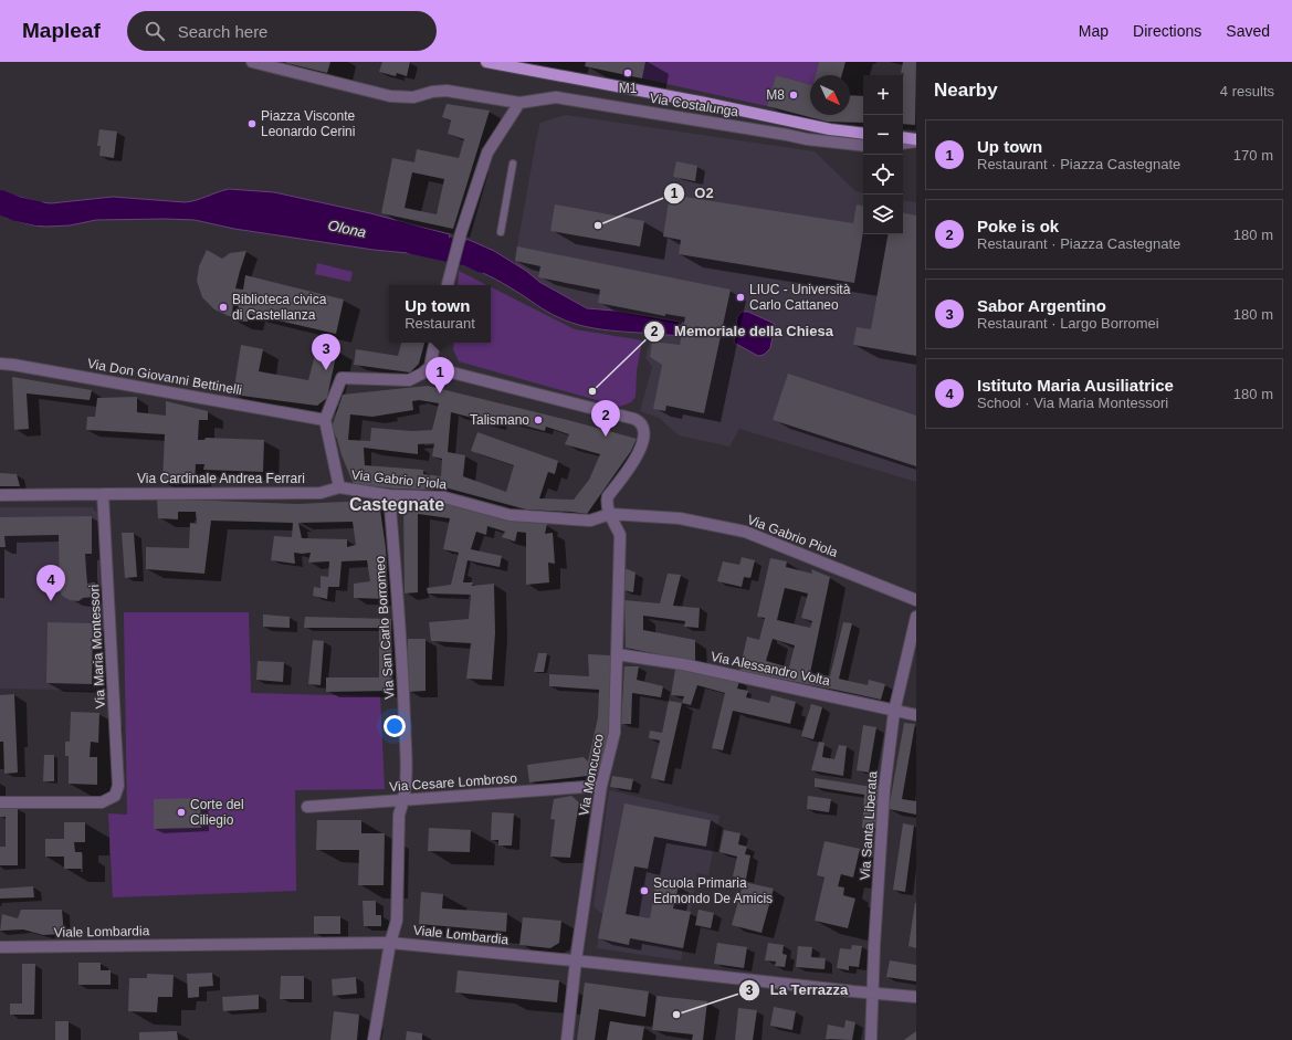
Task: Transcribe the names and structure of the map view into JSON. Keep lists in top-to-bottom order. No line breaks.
{"streets":{"street":["Via Costalunga","Via Don Giovanni Bettinelli","Via Cardinale Andrea Ferrari","Via Gabrio Piola","Via San Carlo Borromeo","Via Maria Montessori","Via Alessandro Volta","Via Moncucco","Via Cesare Lombroso","Via Santa Liberata","Viale Lombardia"]},"crossings":[["Via Cardinale Andrea Ferrari","Via Gabrio Piola"],["Via Cardinale Andrea Ferrari","Via Maria Montessori"],["Via Gabrio Piola","Via San Carlo Borromeo"],["Via Gabrio Piola","Via Moncucco"],["Via San Carlo Borromeo","Via Cesare Lombroso"],["Via San Carlo Borromeo","Viale Lombardia"],["Via Alessandro Volta","Via Moncucco"],["Via Alessandro Volta","Via Santa Liberata"],["Via Moncucco","Via Cesare Lombroso"],["Via Moncucco","Viale Lombardia"],["Via Santa Liberata","Viale Lombardia"]],"districts":["Castegnate"],"water":["Olona"],"places":["M1","M8","Piazza Visconte Leonardo Cerini","O2","LIUC - Università Carlo Cattaneo","Biblioteca civica di Castellanza","Memoriale della Chiesa","Talismano","Corte del Ciliegio","Scuola Primaria Edmondo De Amicis","La Terrazza"],"north":"bottom right","page":{"header":"Mapleaf","search":"Search here","nav":["Map","Directions","Saved"],"heading":["Nearby","4 results"],"map_buttons":["+","−"],"list":[{"mark":"1","name":"Up town","note":"Restaurant · Piazza Castegnate","value":"170 m"},{"mark":"2","name":"Poke is ok","note":"Restaurant · Piazza Castegnate","value":"180 m"},{"mark":"3","name":"Sabor Argentino","note":"Restaurant · Largo Borromei","value":"180 m"},{"mark":"4","name":"Istituto Maria Ausiliatrice","note":"School · Via Maria Montessori","value":"180 m"}],"popup":["Up town","Restaurant"],"pins":["3","1","2","4"]}}
